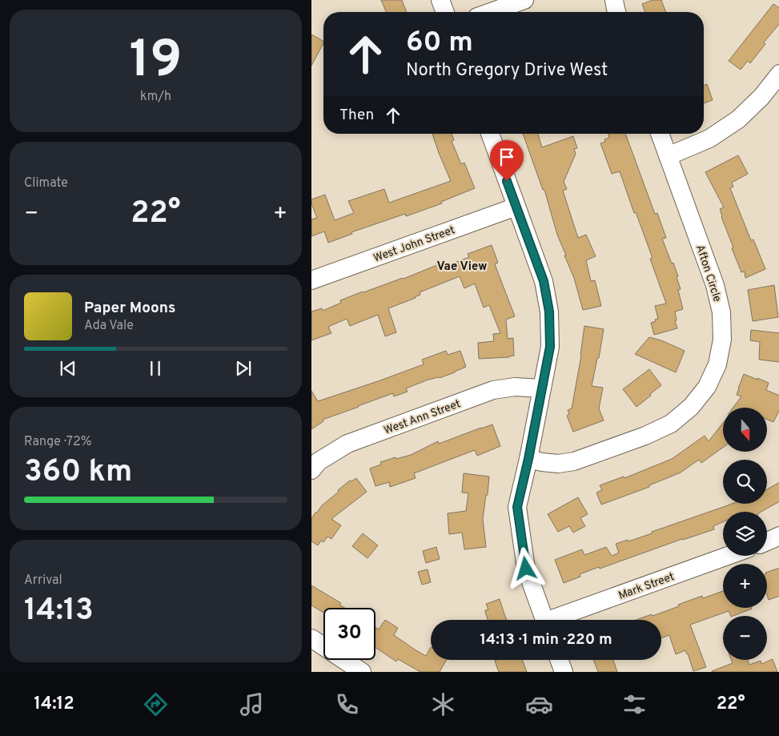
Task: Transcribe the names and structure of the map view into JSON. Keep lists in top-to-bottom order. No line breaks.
{"streets":{"street":["West John Street","Afton Circle","West Ann Street","Mark Street"]},"districts":["Vae View"],"north":"bottom","page":{"tile":[["19","km/h"],"Climate",["Range · 72%","360 km"],["Arrival","14:13"]],"turn":["60 m","North Gregory Drive West"],"then":"Then","heat":["−","22°","+"],"song":["Paper Moons","Ada Vale"],"map_buttons":["+","−"],"limit":"30","trip":"14:13 · 1 min · 220 m","tabs":["14:12","22°"]}}
